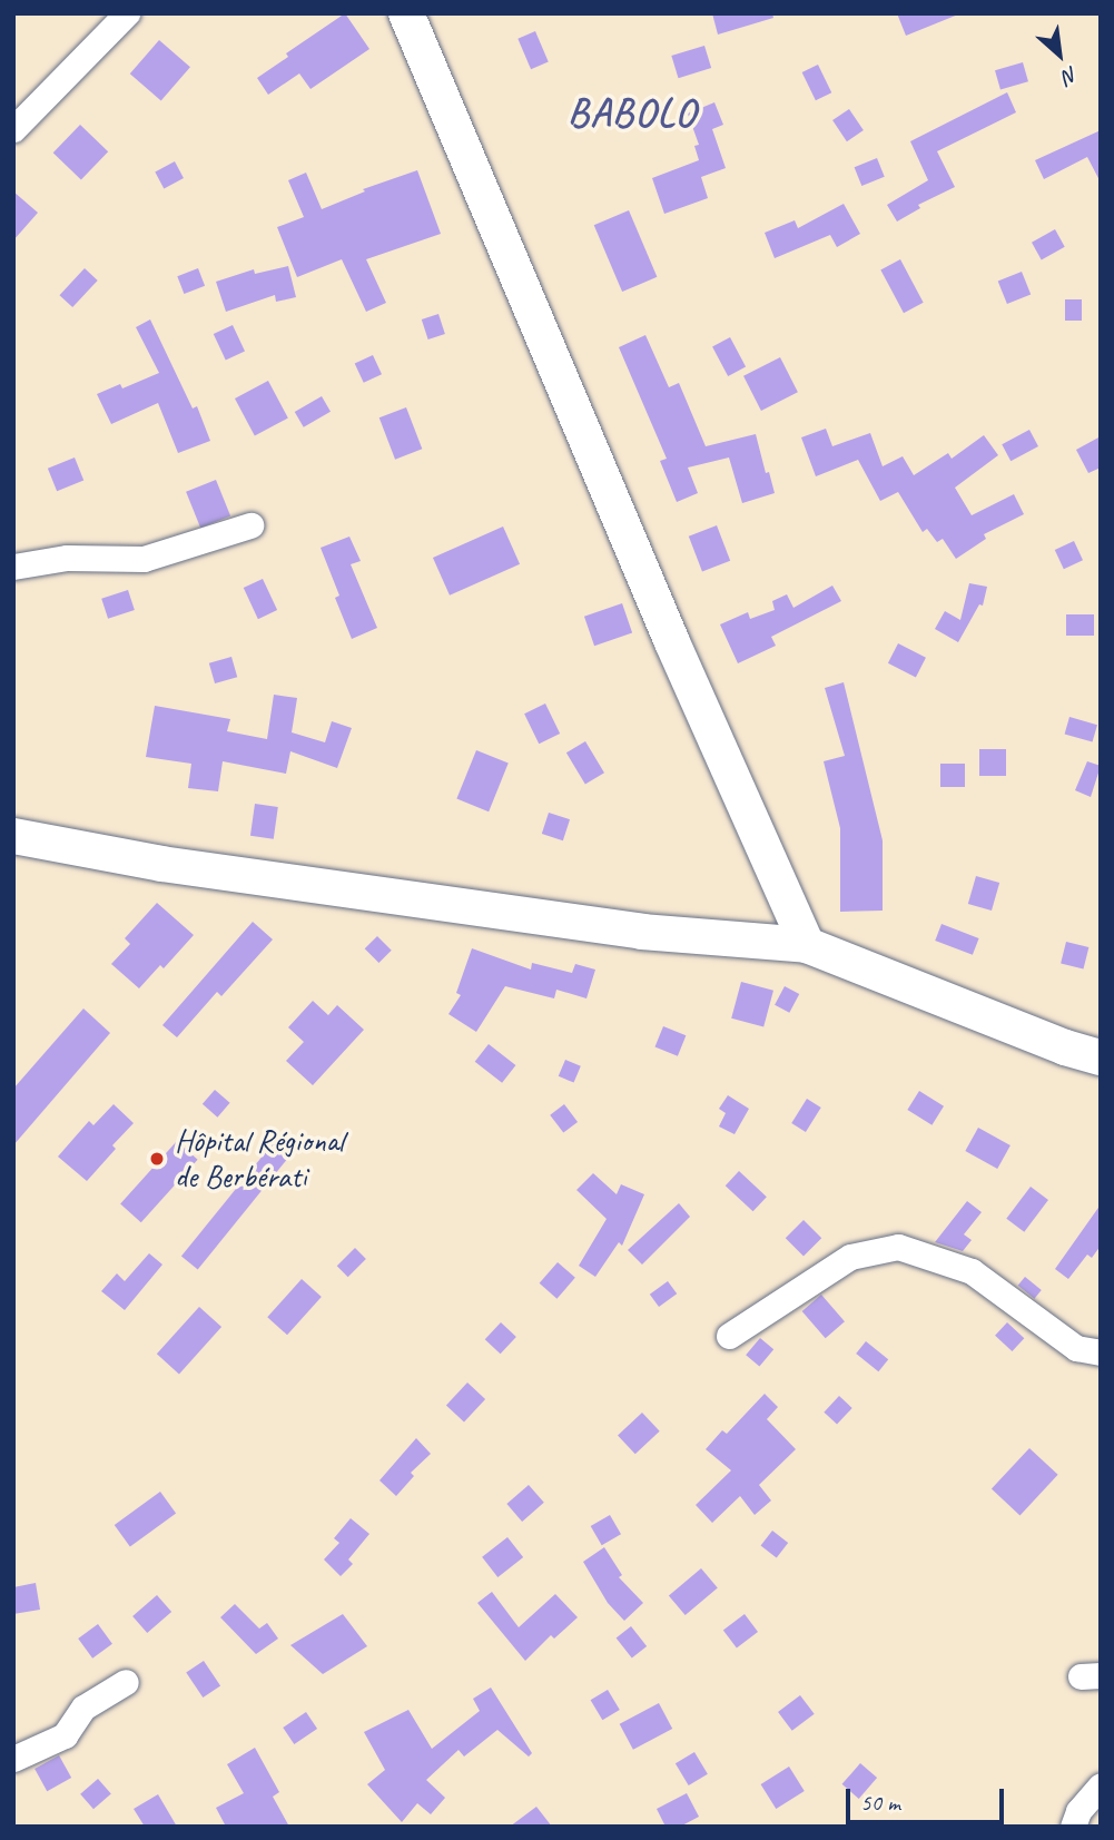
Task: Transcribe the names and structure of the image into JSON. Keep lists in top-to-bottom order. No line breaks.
{"districts":["BABOLO"],"places":["Hôpital Régional de Berbérati"],"scale_bar":"50 m","north":"bottom right"}
